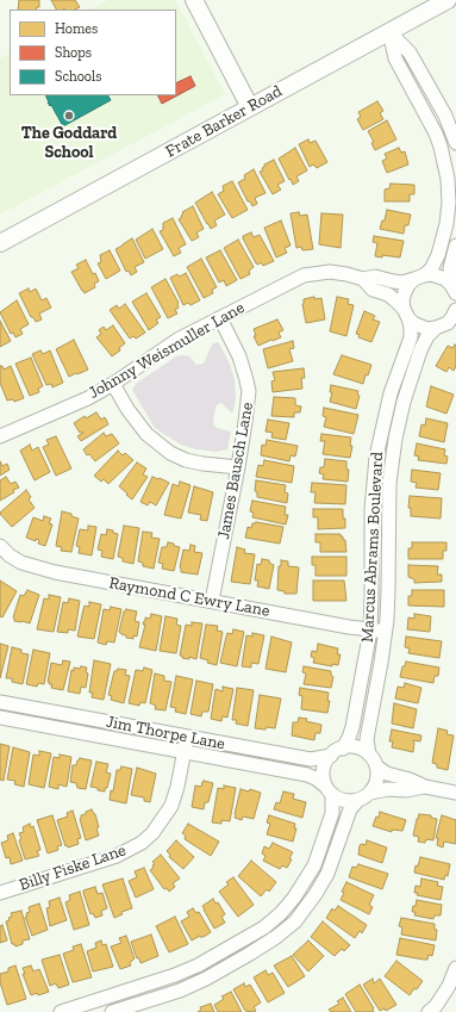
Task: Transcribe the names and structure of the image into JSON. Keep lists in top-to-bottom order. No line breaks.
{"streets":{"street":["Frate Barker Road","Johnny Weismuller Lane","James Bausch Lane","Marcus Abrams Boulevard","Raymond C Ewry Lane","Jim Thorpe Lane","Billy Fiske Lane"]},"crossings":[["Johnny Weismuller Lane","James Bausch Lane"],["Johnny Weismuller Lane","Marcus Abrams Boulevard"],["James Bausch Lane","Raymond C Ewry Lane"],["Marcus Abrams Boulevard","Raymond C Ewry Lane"],["Marcus Abrams Boulevard","Jim Thorpe Lane"],["Jim Thorpe Lane","Billy Fiske Lane"]],"places":["The Goddard School"],"legend":["Homes","Shops","Schools"]}
